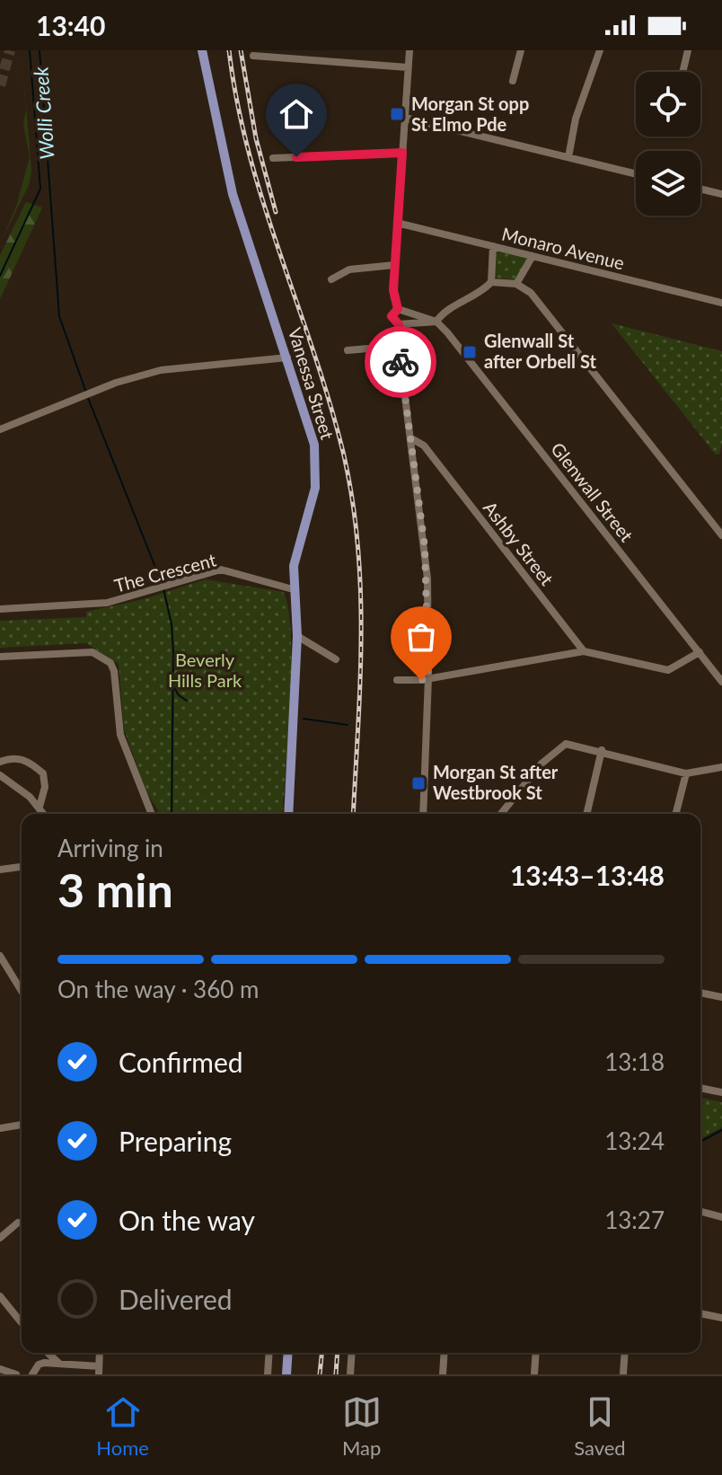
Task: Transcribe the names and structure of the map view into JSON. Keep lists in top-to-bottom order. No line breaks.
{"streets":{"main road":["Vanessa Street"],"street":["Monaro Avenue","Glenwall Street","Ashby Street","The Crescent"]},"crossings":[["Vanessa Street","The Crescent"]],"water":["Wolli Creek"],"parks":["Beverly Hills Park"],"places":{"transit":["Morgan St opp St Elmo Pde","Glenwall St after Orbell St","Morgan St after Westbrook St"]},"page":{"status":"13:40","heading":["3 min","Arriving in","13:43–13:48"],"bar":"On the way · 360 m","list":[["Confirmed","13:18"],["Preparing","13:24"],["On the way","13:27"],"Delivered"],"tabs":["Home","Map","Saved"]}}
